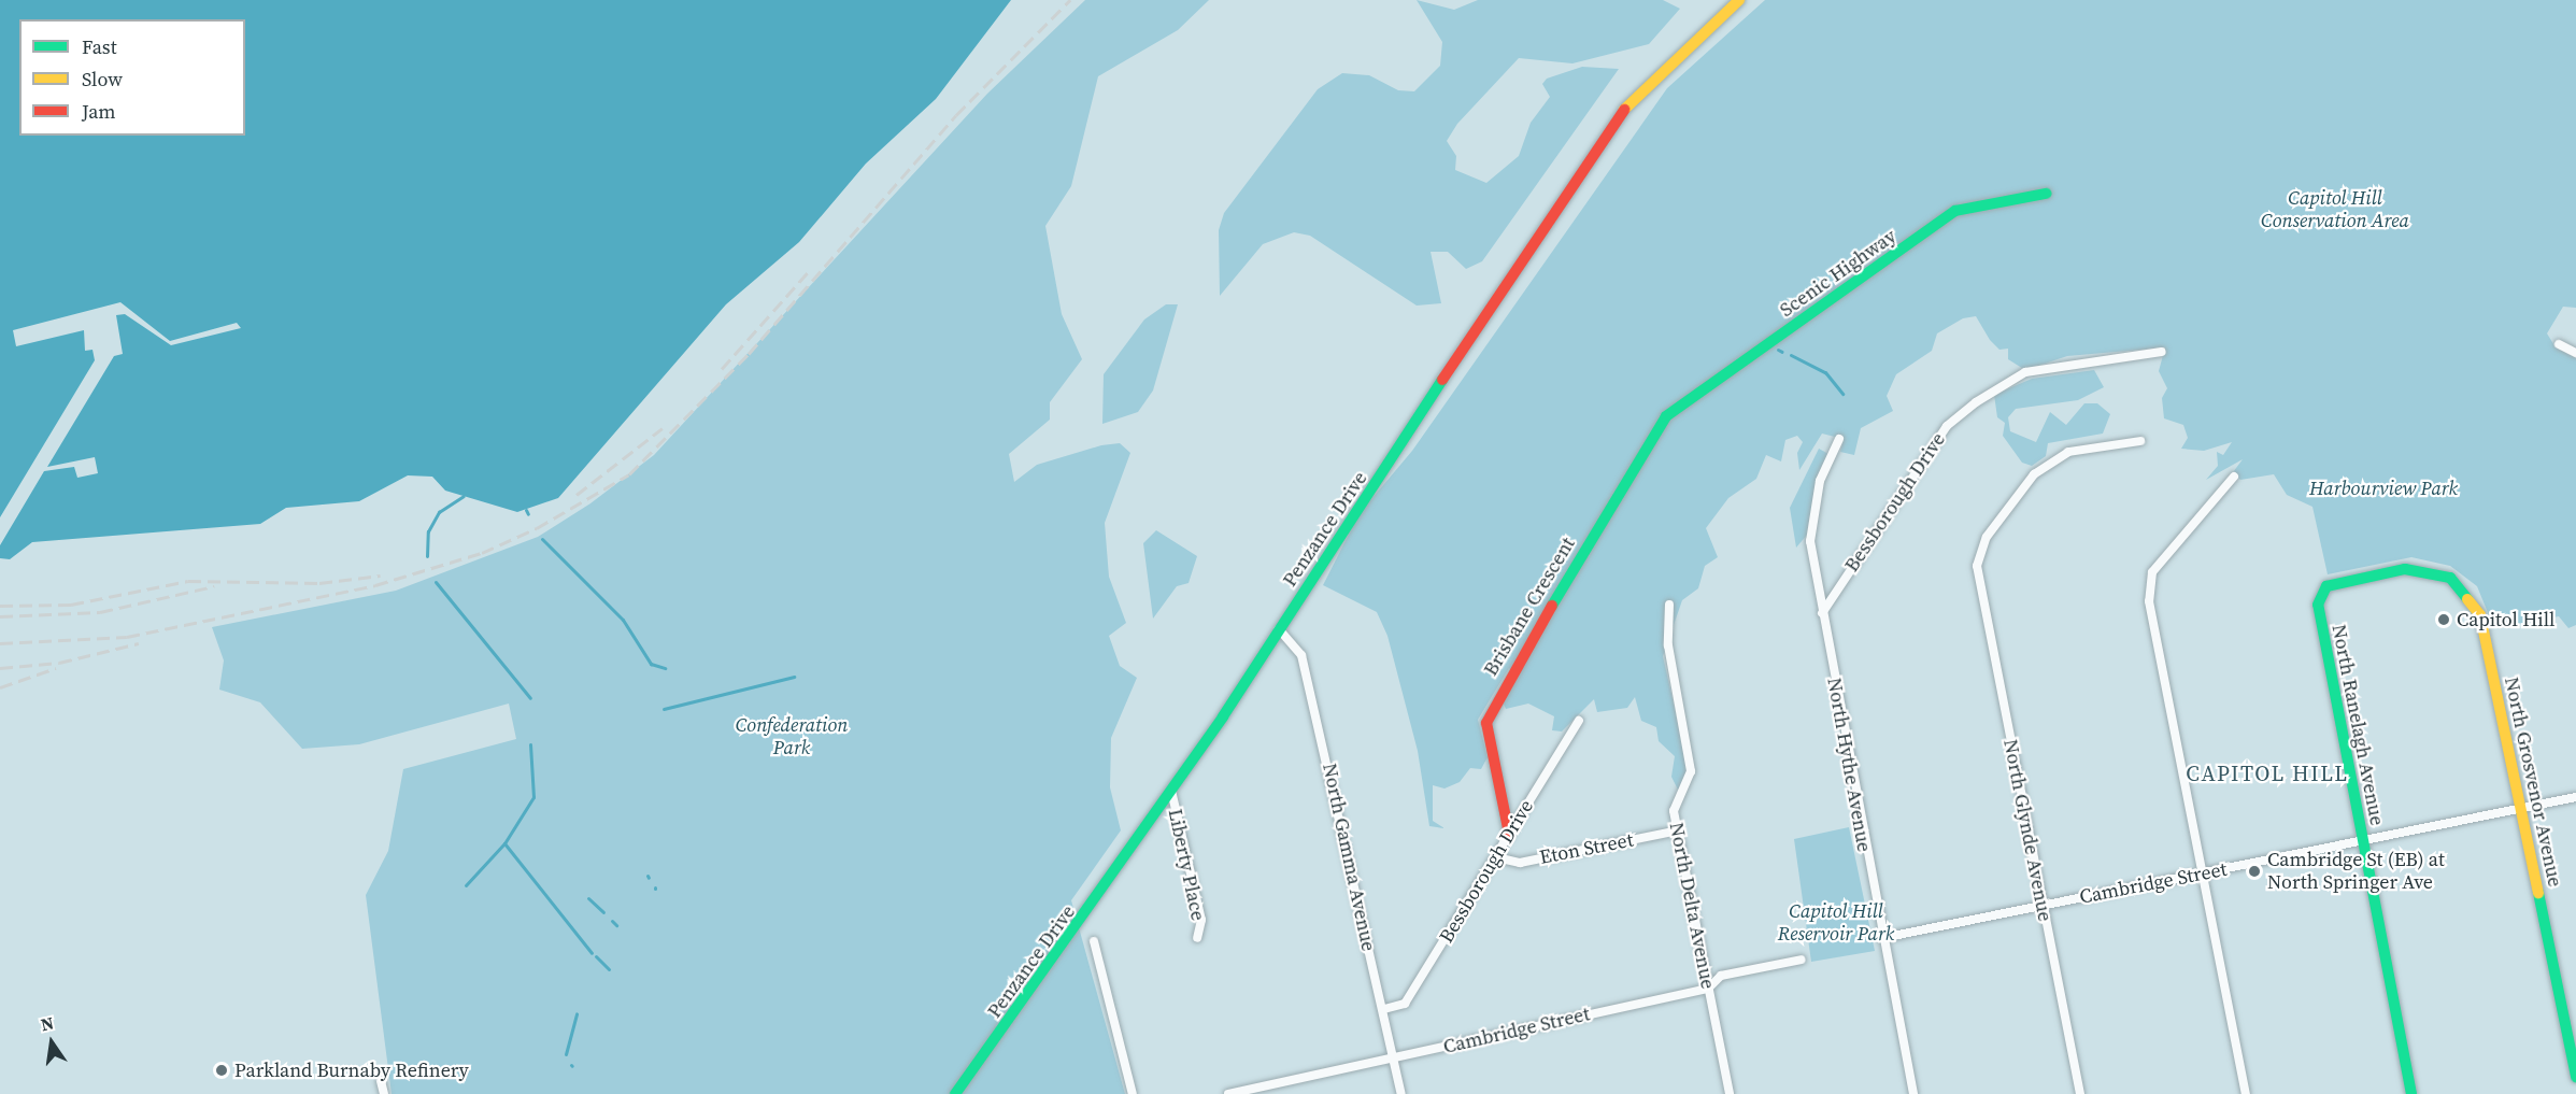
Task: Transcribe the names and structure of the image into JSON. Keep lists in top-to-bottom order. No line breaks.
{"streets":{"street":["Scenic Highway","Bessborough Drive","Penzance Drive","Brisbane Crescent","North Ranelagh Avenue","North Hythe Avenue","North Grosvenor Avenue","North Glynde Avenue","Eton Street","North Gamma Avenue","Liberty Place","Cambridge Street","North Delta Avenue"]},"crossings":[["Scenic Highway","Brisbane Crescent"],["Bessborough Drive","Brisbane Crescent"],["Bessborough Drive","North Hythe Avenue"],["Bessborough Drive","Eton Street"],["Bessborough Drive","North Gamma Avenue"],["Penzance Drive","North Gamma Avenue"],["Penzance Drive","Liberty Place"],["North Ranelagh Avenue","North Grosvenor Avenue"],["North Ranelagh Avenue","Cambridge Street"],["North Hythe Avenue","Cambridge Street"],["North Grosvenor Avenue","Cambridge Street"],["North Glynde Avenue","Cambridge Street"],["Eton Street","North Delta Avenue"],["North Gamma Avenue","Cambridge Street"],["Cambridge Street","North Delta Avenue"]],"districts":["CAPITOL HILL"],"parks":["Capitol Hill Conservation Area","Harbourview Park","Confederation Park","Capitol Hill Reservoir Park"],"places":["Capitol Hill","Cambridge St (EB) at North Springer Ave","Parkland Burnaby Refinery"],"legend":["Fast","Slow","Jam"],"north":"top"}
